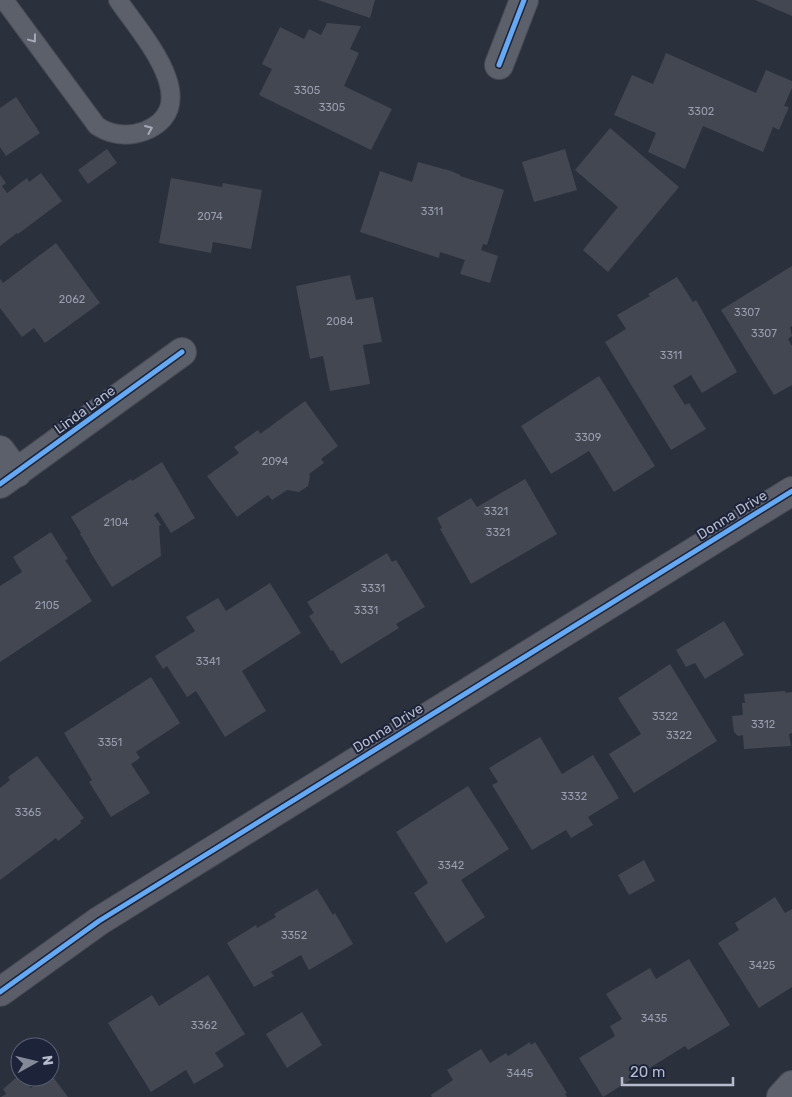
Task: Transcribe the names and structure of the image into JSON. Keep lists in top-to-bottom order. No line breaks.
{"streets":{"street":["Linda Lane","Donna Drive"]},"house_numbers":["3305","3305","3302","3311","2074","2062","3307","2084","3307","3311","3309","2094","3321","2104","3321","3331","2105","3331","3341","3322","3312","3322","3351","3332","3365","3342","3352","3425","3435","3362","3445"],"scale_bar":"20 m","north":"right"}
